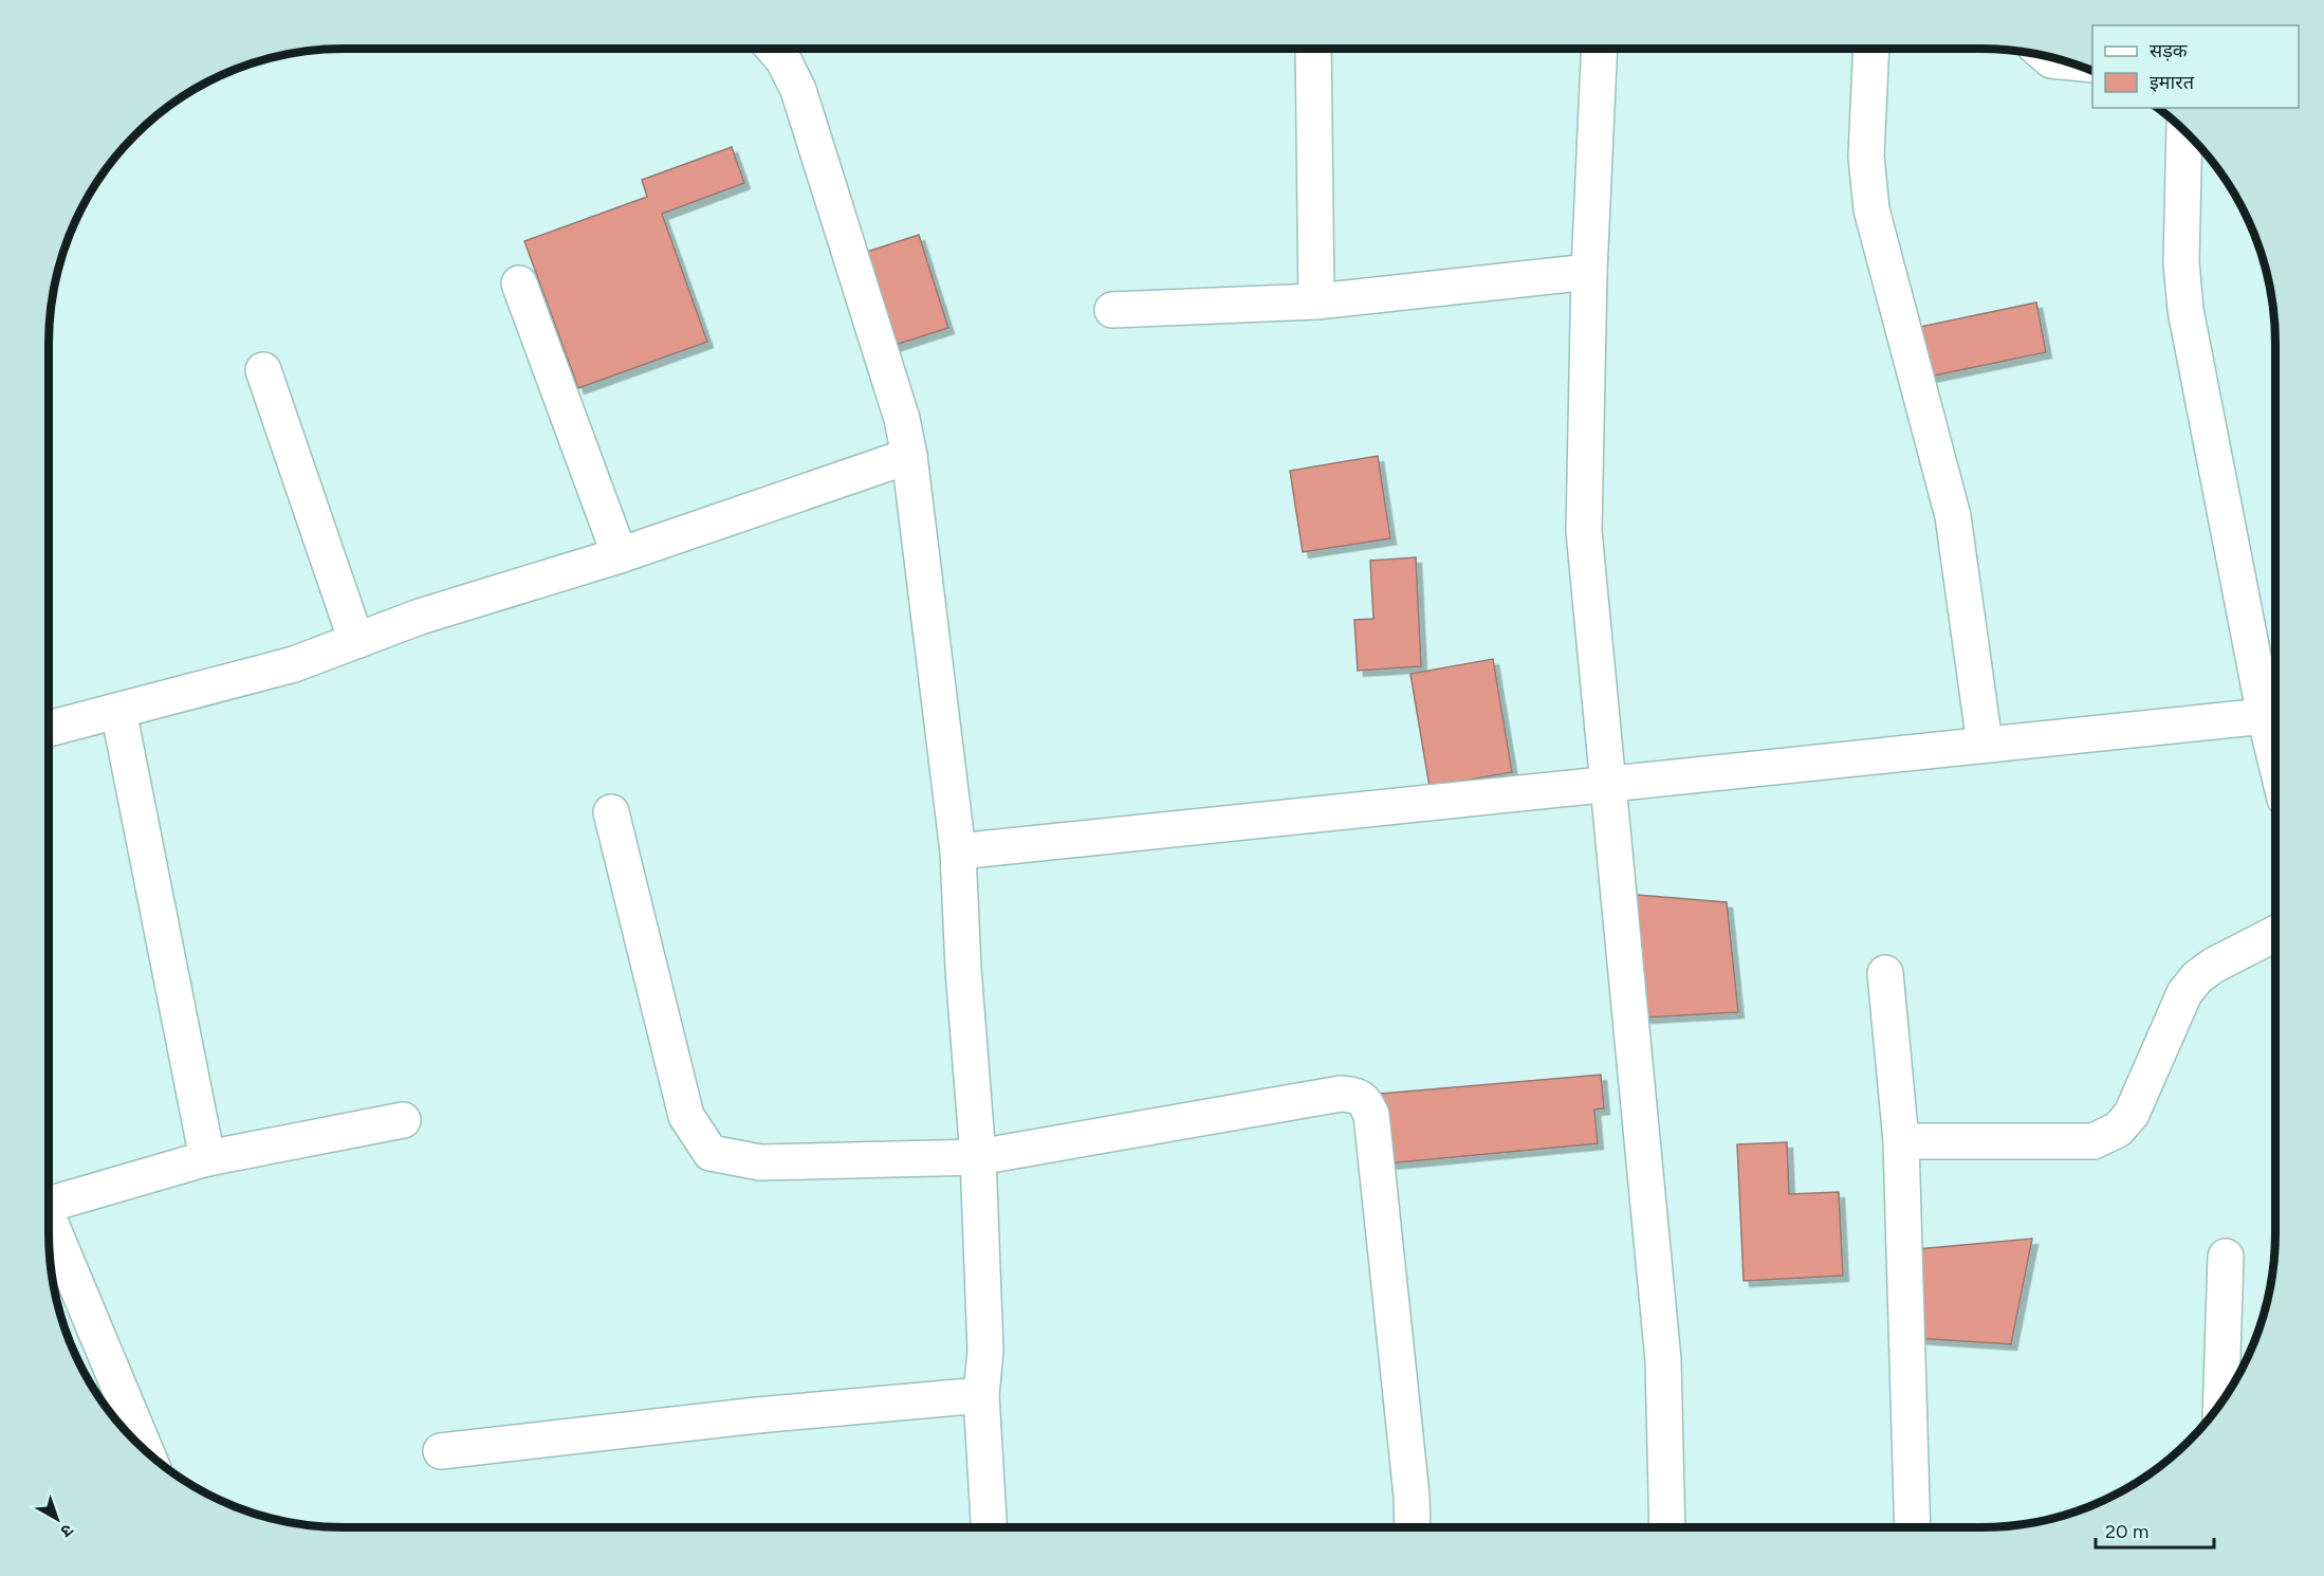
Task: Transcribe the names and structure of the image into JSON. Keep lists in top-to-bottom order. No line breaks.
{"legend":["सड़क","इमारत"],"scale_bar":"20 m","north":"bottom right"}
